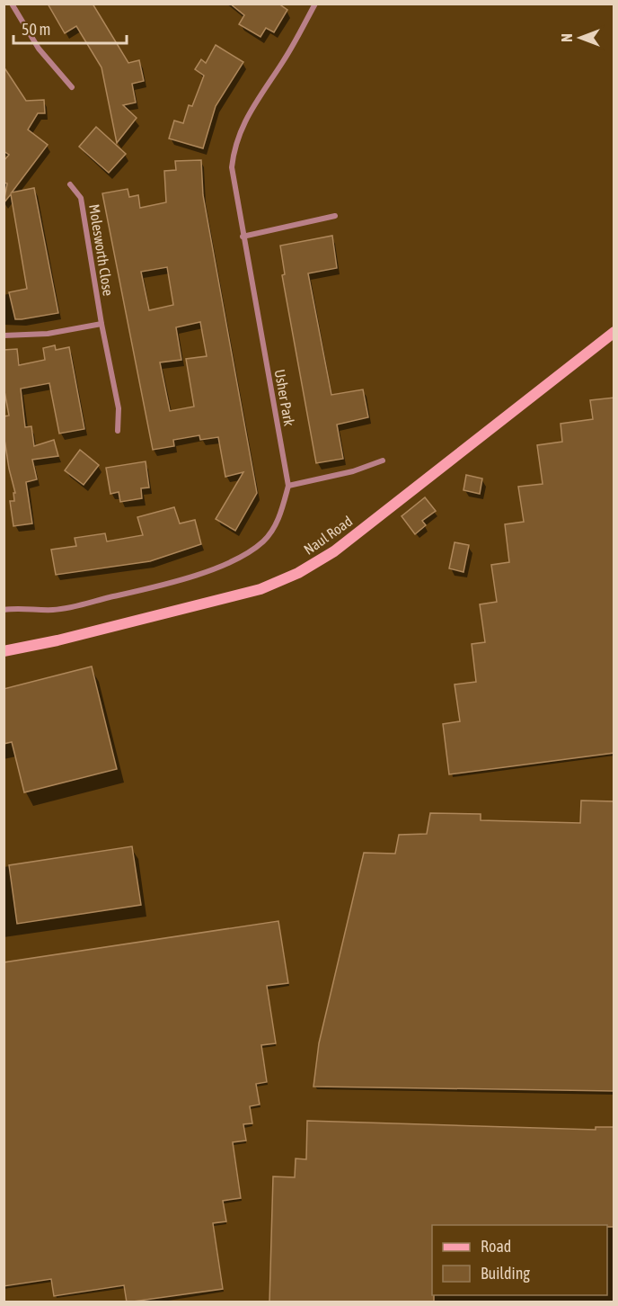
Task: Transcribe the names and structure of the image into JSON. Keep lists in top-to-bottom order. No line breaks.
{"streets":{"main road":["Naul Road"],"street":["Molesworth Close","Usher Park"]},"legend":["Road","Building"],"scale_bar":"50 m","north":"left"}
